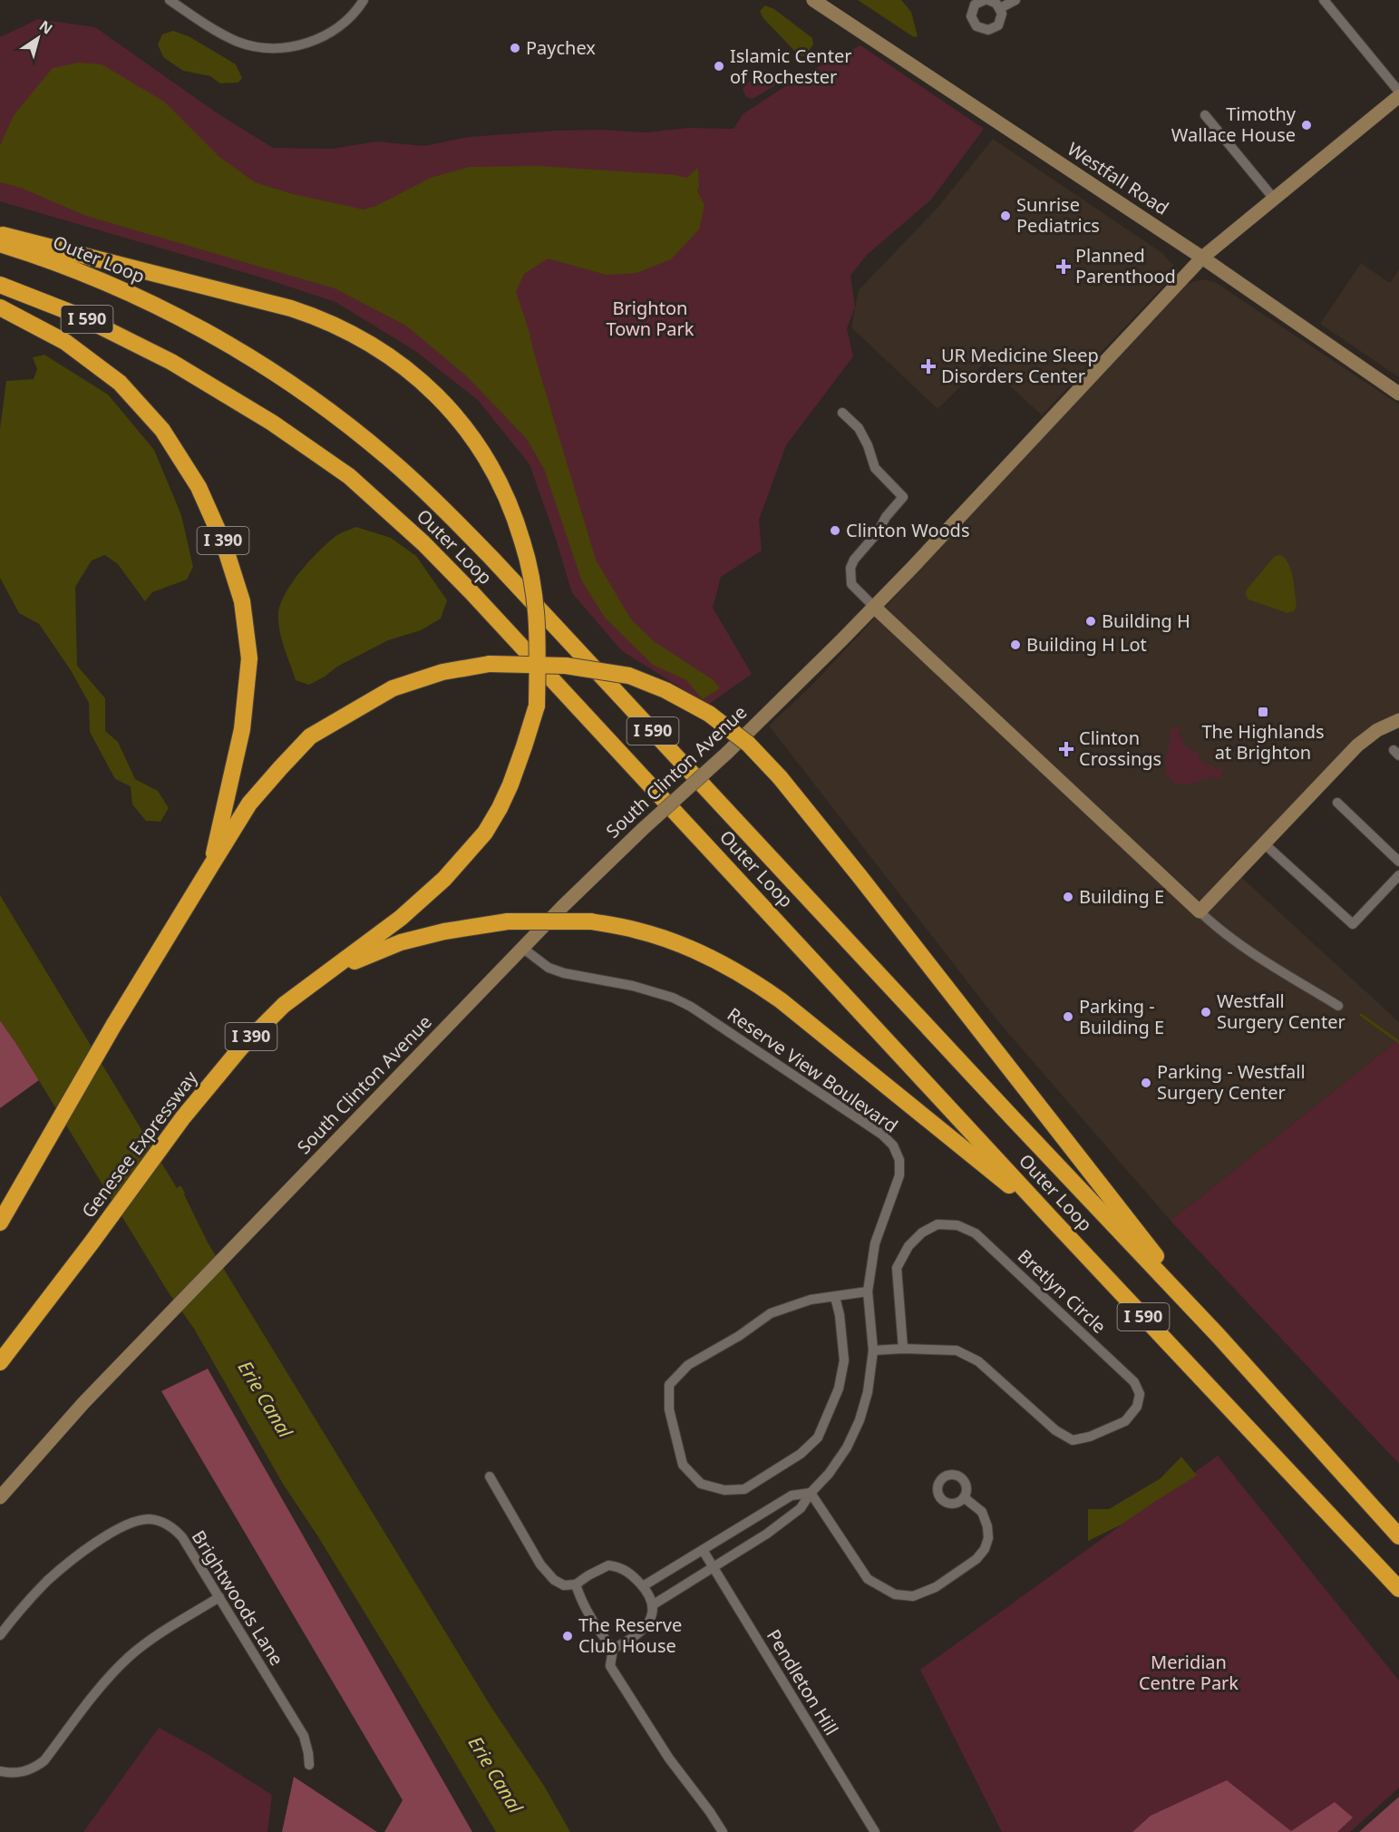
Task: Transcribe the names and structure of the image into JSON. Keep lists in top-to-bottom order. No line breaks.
{"streets":{"highway":["Outer Loop","I 590","I 390","Genesee Expressway"],"street":["Westfall Road","South Clinton Avenue","Reserve View Boulevard","Bretlyn Circle","Brightwoods Lane","Pendleton Hill"]},"crossings":[["Westfall Road","South Clinton Avenue"],["I 390","Genesee Expressway"],["South Clinton Avenue","Reserve View Boulevard"],["Reserve View Boulevard","Bretlyn Circle"],["Reserve View Boulevard","Pendleton Hill"]],"water":["Erie Canal"],"parks":["Brighton Town Park","Meridian Centre Park"],"places":{"other":["Paychex","Islamic Center of Rochester","Timothy Wallace House","Sunrise Pediatrics","Clinton Woods","Building H","Building H Lot","Building E","Westfall Surgery Center","Parking - Building E","Parking - Westfall Surgery Center","The Reserve Club House"],"health":["Planned Parenthood","UR Medicine Sleep Disorders Center","Clinton Crossings"],"transit":["The Highlands at Brighton"]},"north":"top right"}
